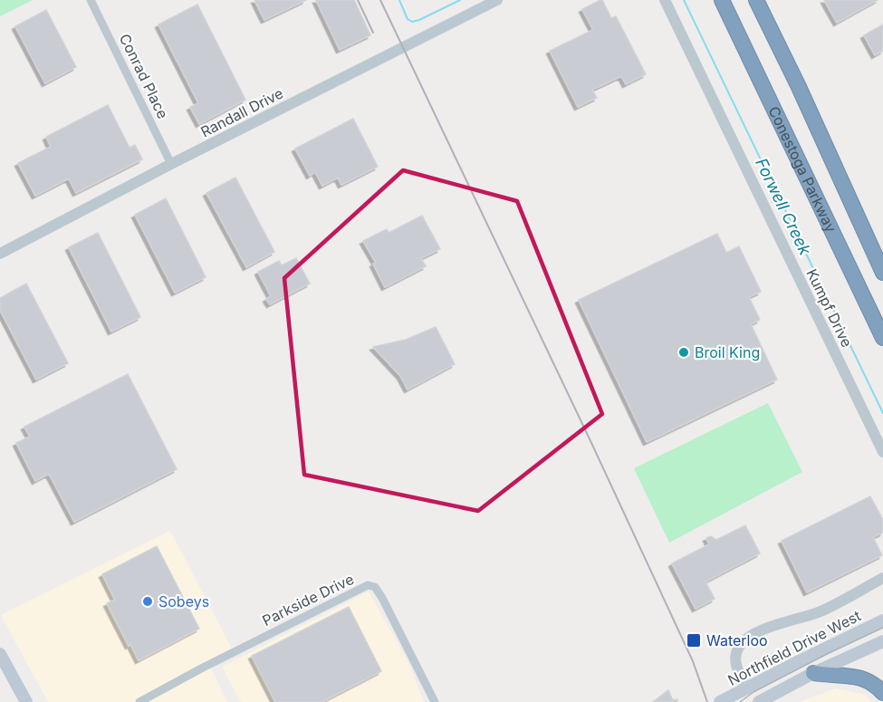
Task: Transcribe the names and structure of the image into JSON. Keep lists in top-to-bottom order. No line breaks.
{"streets":{"highway":["Conestoga Parkway"],"main road":["Northfield Drive West"],"street":["Conrad Place","Randall Drive","Kumpf Drive","Parkside Drive"]},"crossings":[["Conrad Place","Randall Drive"]],"water":["Forwell Creek"],"places":{"other":["Broil King","Sobeys"],"transit":["Waterloo"]}}
